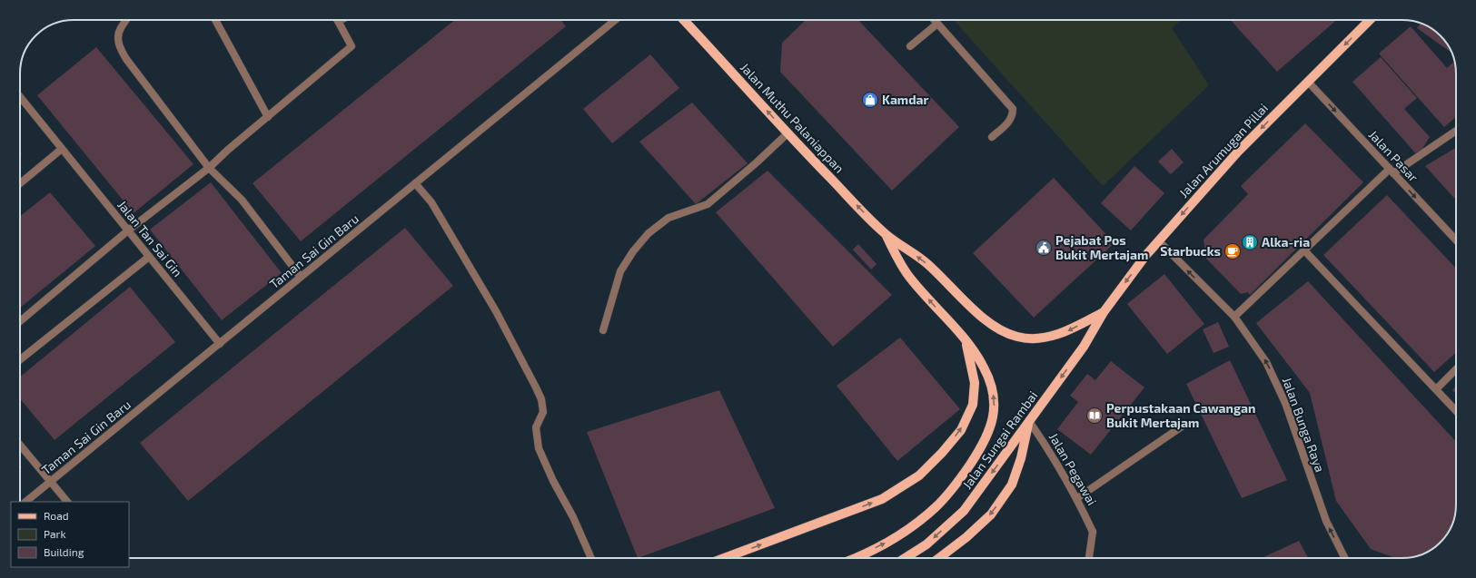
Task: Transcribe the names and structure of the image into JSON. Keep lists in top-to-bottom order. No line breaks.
{"streets":{"main road":["Jalan Muthu Palaniappan","Jalan Arumugan Pillai","Jalan Sungai Rambai"],"street":["Jalan Pasar","Jalan Tan Sai Gin","Taman Sai Gin Baru","Jalan Bunga Raya","Jalan Pegawai"]},"crossings":[["Jalan Muthu Palaniappan","Jalan Arumugan Pillai"],["Jalan Muthu Palaniappan","Jalan Sungai Rambai"],["Jalan Arumugan Pillai","Jalan Pasar"],["Jalan Arumugan Pillai","Jalan Bunga Raya"],["Jalan Arumugan Pillai","Jalan Sungai Rambai"],["Jalan Tan Sai Gin","Taman Sai Gin Baru"],["Jalan Sungai Rambai","Jalan Pegawai"]],"one_way":["Jalan Arumugan Pillai","Jalan Pasar","Jalan Bunga Raya"],"places":{"shop":["Kamdar"],"building":["Alka-ria"],"public building":["Pejabat Pos Bukit Mertajam"],"cafe":["Starbucks"],"library":["Perpustakaan Cawangan Bukit Mertajam"]},"legend":["Road","Park","Building"]}
